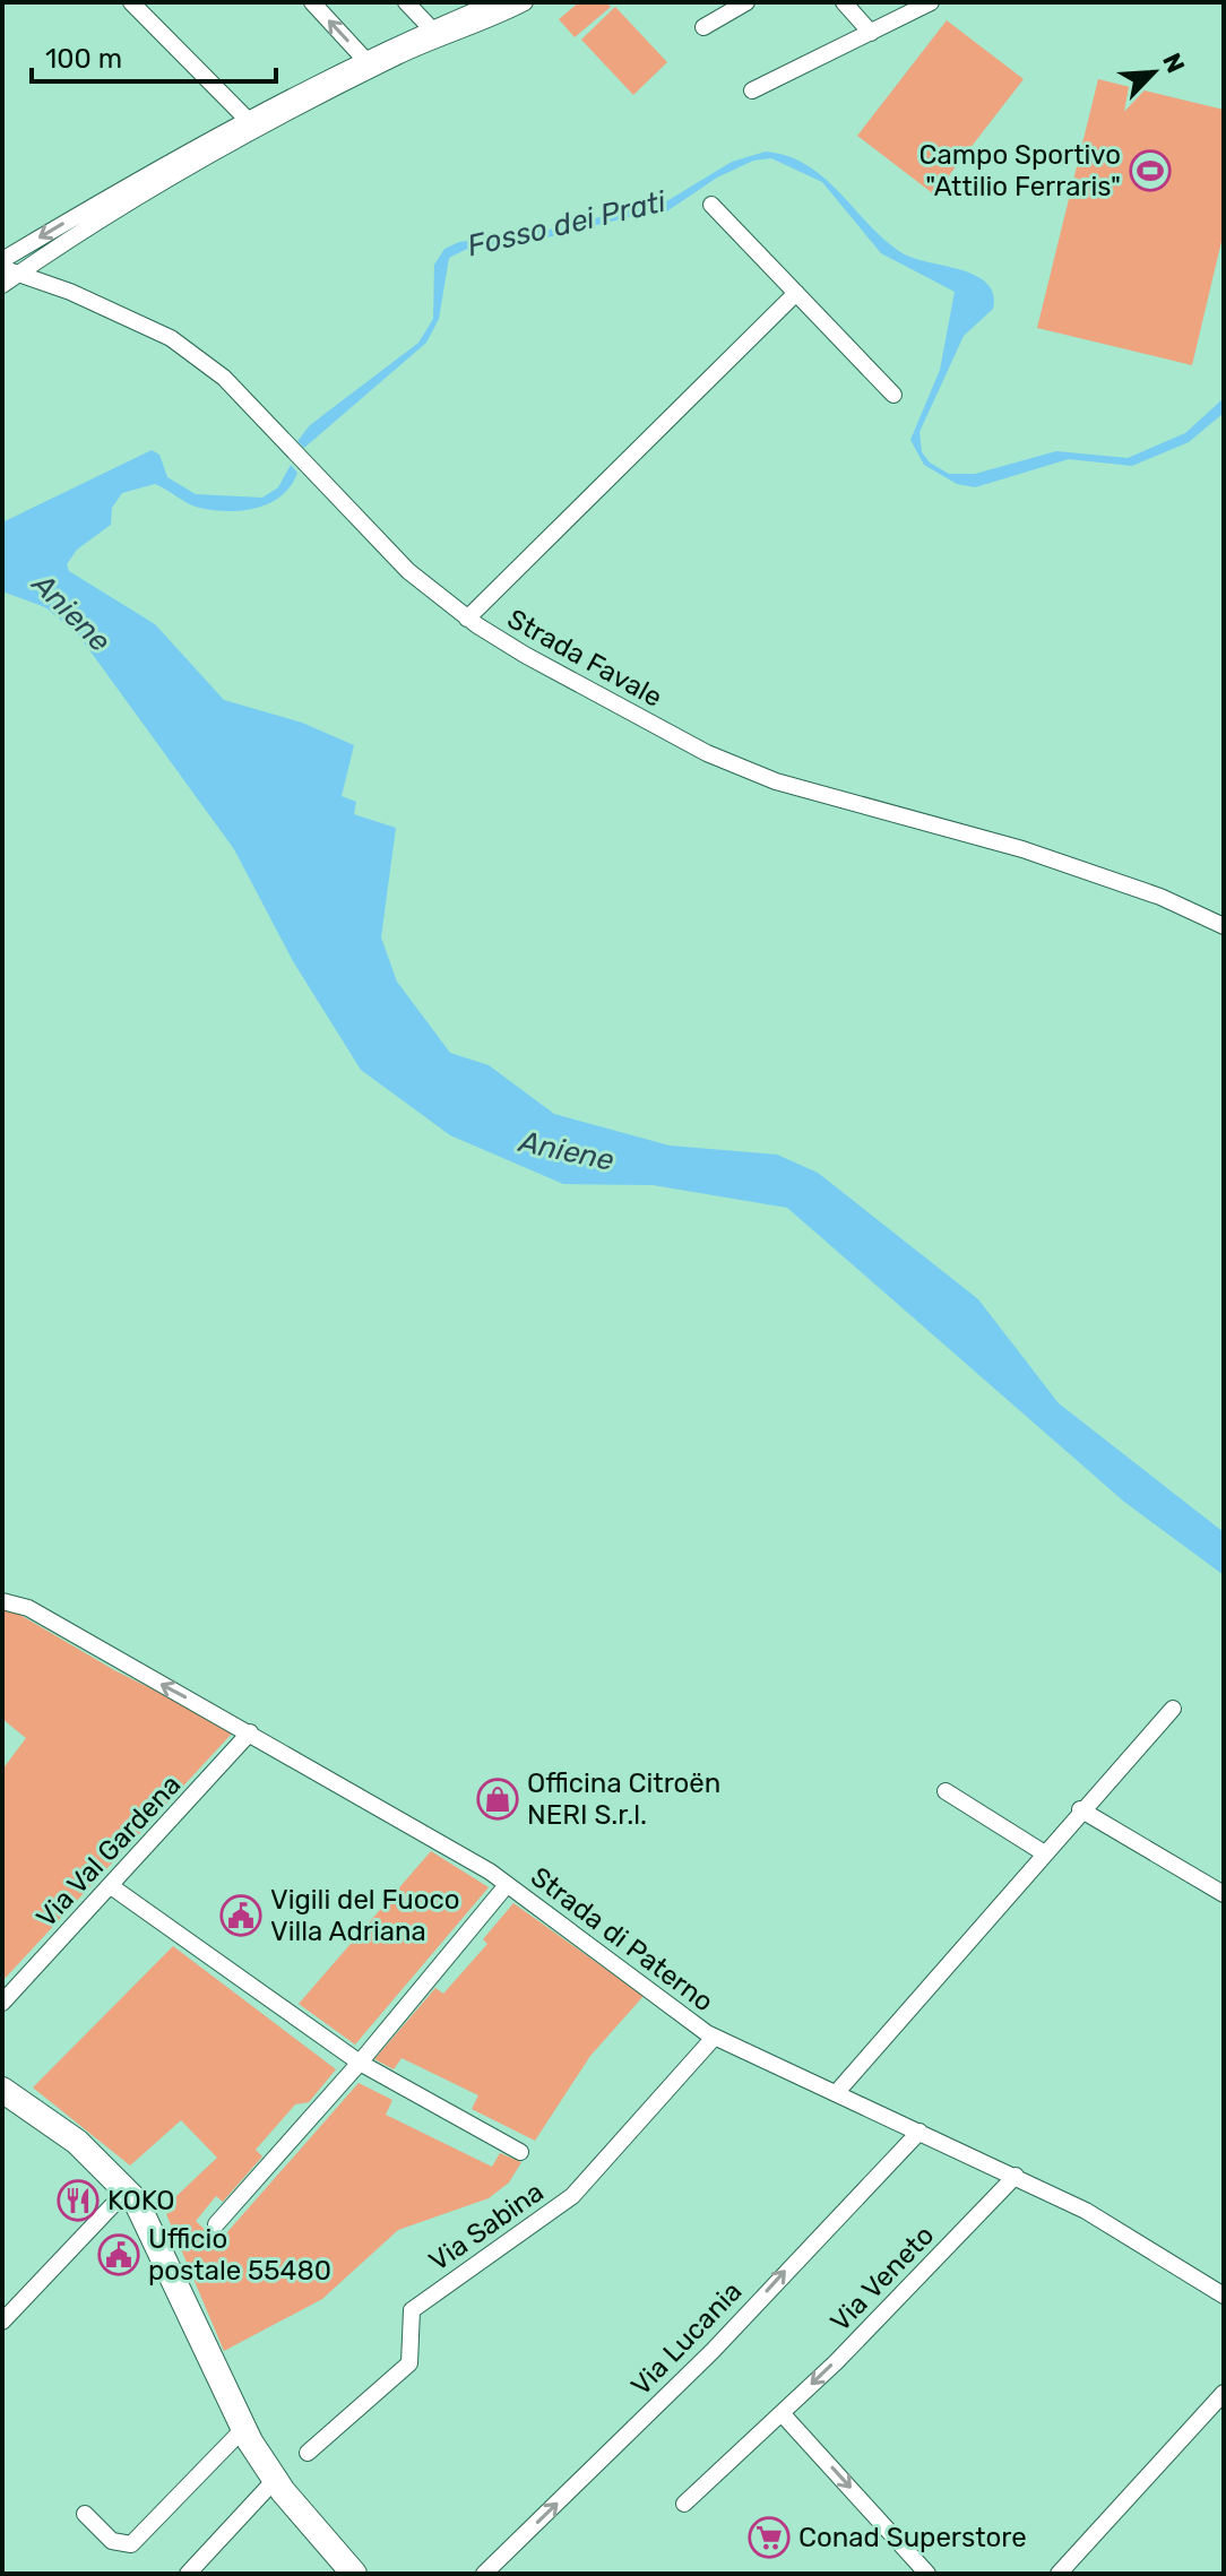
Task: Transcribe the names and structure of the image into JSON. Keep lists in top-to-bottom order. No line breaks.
{"streets":{"street":["Strada Favale","Via Val Gardena","Strada di Paterno","Via Sabina","Via Veneto","Via Lucania"]},"crossings":[["Via Val Gardena","Strada di Paterno"],["Strada di Paterno","Via Sabina"],["Strada di Paterno","Via Veneto"],["Strada di Paterno","Via Lucania"]],"one_way":["Via Veneto","Via Lucania"],"water":["Fosso dei Prati","Aniene"],"places":{"sports":["Campo Sportivo \"Attilio Ferraris\""],"shop":["Officina Citroën NERI S.r.l."],"public building":["Vigili del Fuoco Villa Adriana","Ufficio postale 55480"],"restaurant":["KOKO"],"supermarket":["Conad Superstore"]},"scale_bar":"100 m","north":"top right"}
